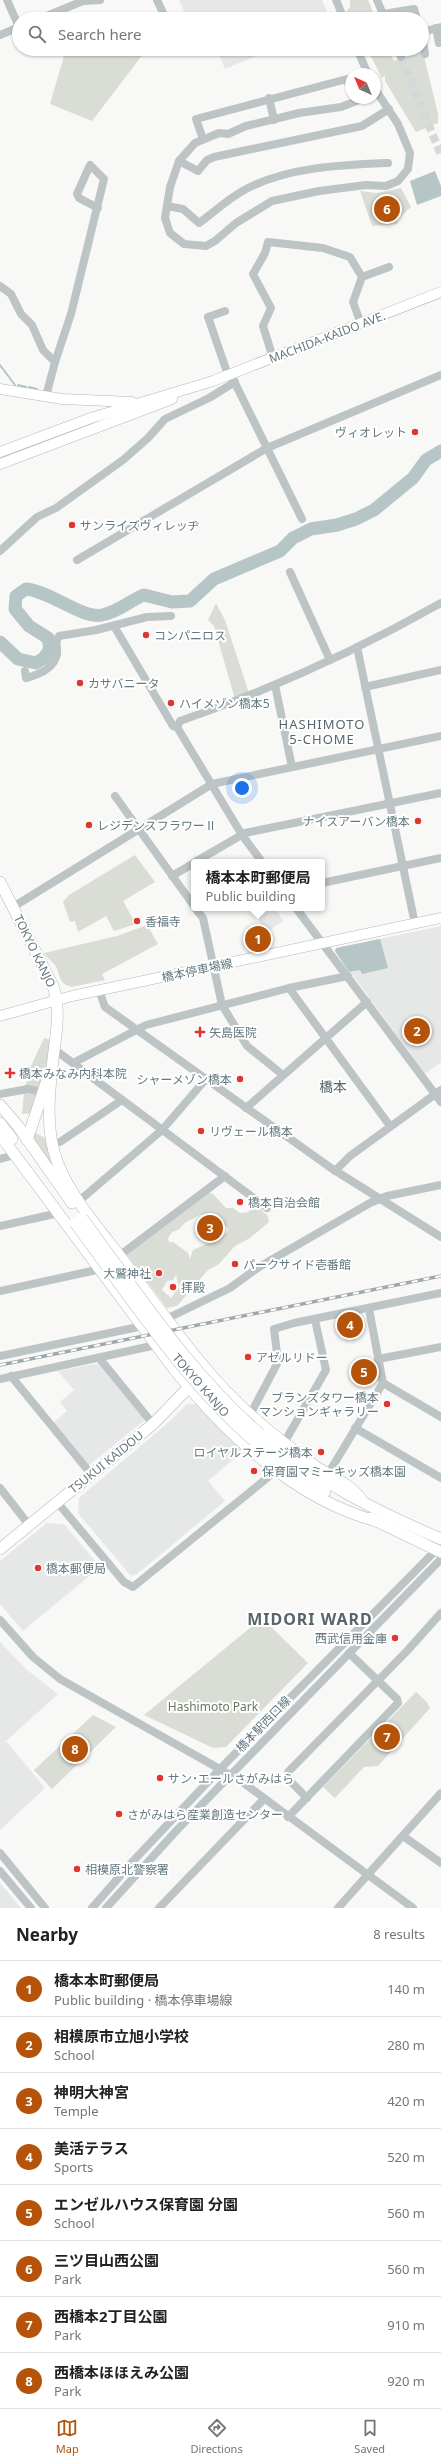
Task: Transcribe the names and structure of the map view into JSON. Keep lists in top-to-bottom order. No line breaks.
{"streets":{"highway":["TOKYO KANJO","TSUKUI KAIDOU"],"main road":["MACHIDA-KAIDO AVE.","橋本停車場線"],"street":["橋本駅西口線"]},"crossings":[["TOKYO KANJO","橋本停車場線"],["TOKYO KANJO","橋本駅西口線"]],"districts":["HASHIMOTO 5-CHOME","橋本","MIDORI WARD"],"parks":["Hashimoto Park"],"places":{"other":["ヴィオレット","サンライズヴィレッヂ","コンパニロス","カサバニータ","ハイメゾン橋本5","ナイスアーバン橋本","レジデンスフラワーⅡ","香福寺","シャーメゾン橋本","リヴェール橋本","橋本自治会館","パークサイド壱番館","大鷲神社","拝殿","アゼルリドー","ブランズタワー橋本 マンションギャラリー","ロイヤルステージ橋本","保育園マミーキッズ橋本園","橋本郵便局","西武信用金庫","サン･エールさがみはら","さがみはら産業創造センター","相模原北警察署"],"health":["矢島医院","橋本みなみ内科本院"]},"north":"top left","page":{"search":"Search here","pins":["6","1","2","3","4","5","7","8"],"popup":["橋本本町郵便局","Public building"],"heading":["Nearby","8 results"],"list":[{"mark":"1","name":"橋本本町郵便局","note":"Public building · 橋本停車場線","value":"140 m"},{"mark":"2","name":"相模原市立旭小学校","note":"School","value":"280 m"},{"mark":"3","name":"神明大神宮","note":"Temple","value":"420 m"},{"mark":"4","name":"美活テラス","note":"Sports","value":"520 m"},{"mark":"5","name":"エンゼルハウス保育園 分園","note":"School","value":"560 m"},{"mark":"6","name":"三ツ目山西公園","note":"Park","value":"560 m"},{"mark":"7","name":"西橋本2丁目公園","note":"Park","value":"910 m"},{"mark":"8","name":"西橋本ほほえみ公園","note":"Park","value":"920 m"}],"nav":["Map","Directions","Saved"]}}
